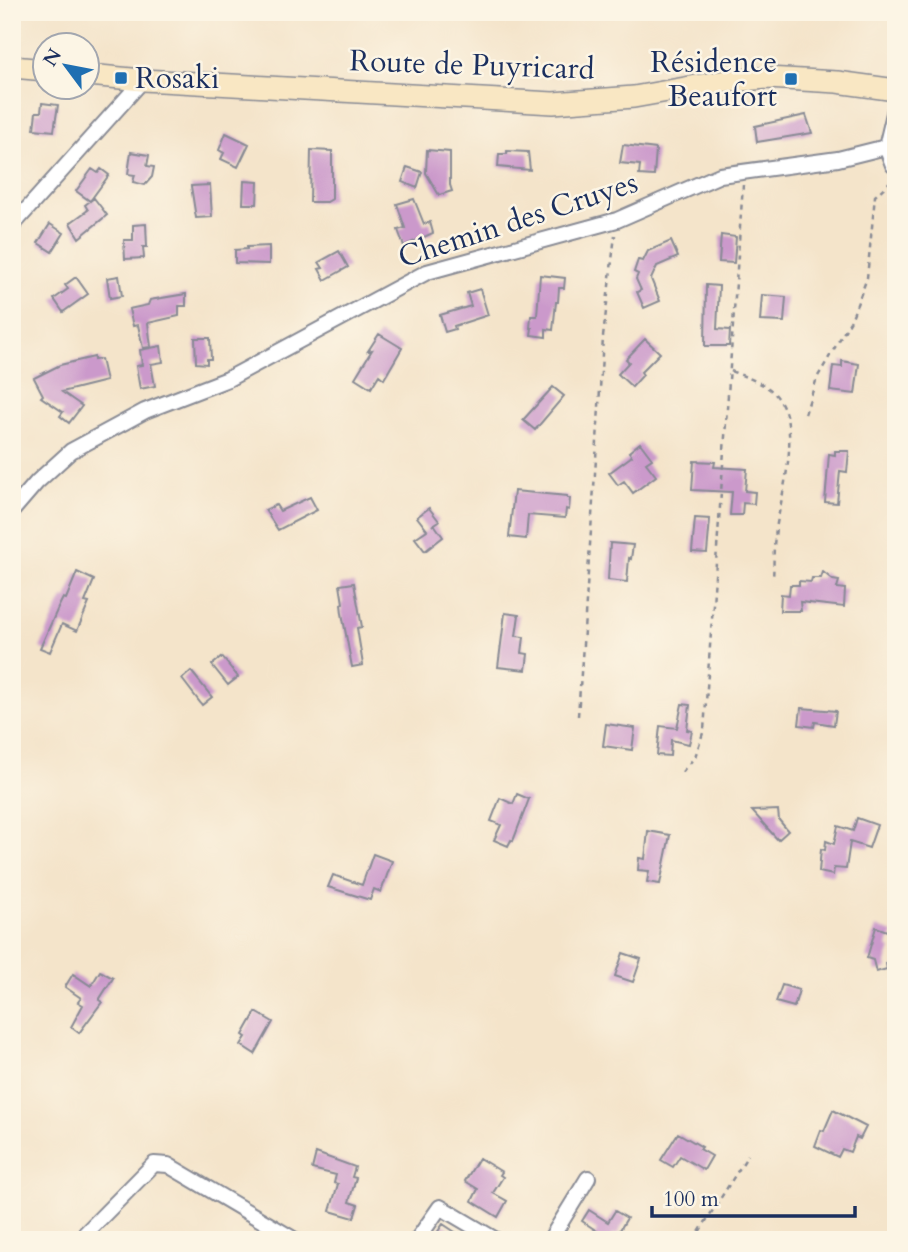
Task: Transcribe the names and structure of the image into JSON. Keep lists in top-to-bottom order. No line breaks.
{"streets":{"main road":["Route de Puyricard"],"street":["Chemin des Cruyes"]},"places":{"transit":["Rosaki","Résidence Beaufort"]},"scale_bar":"100 m","north":"top left"}
